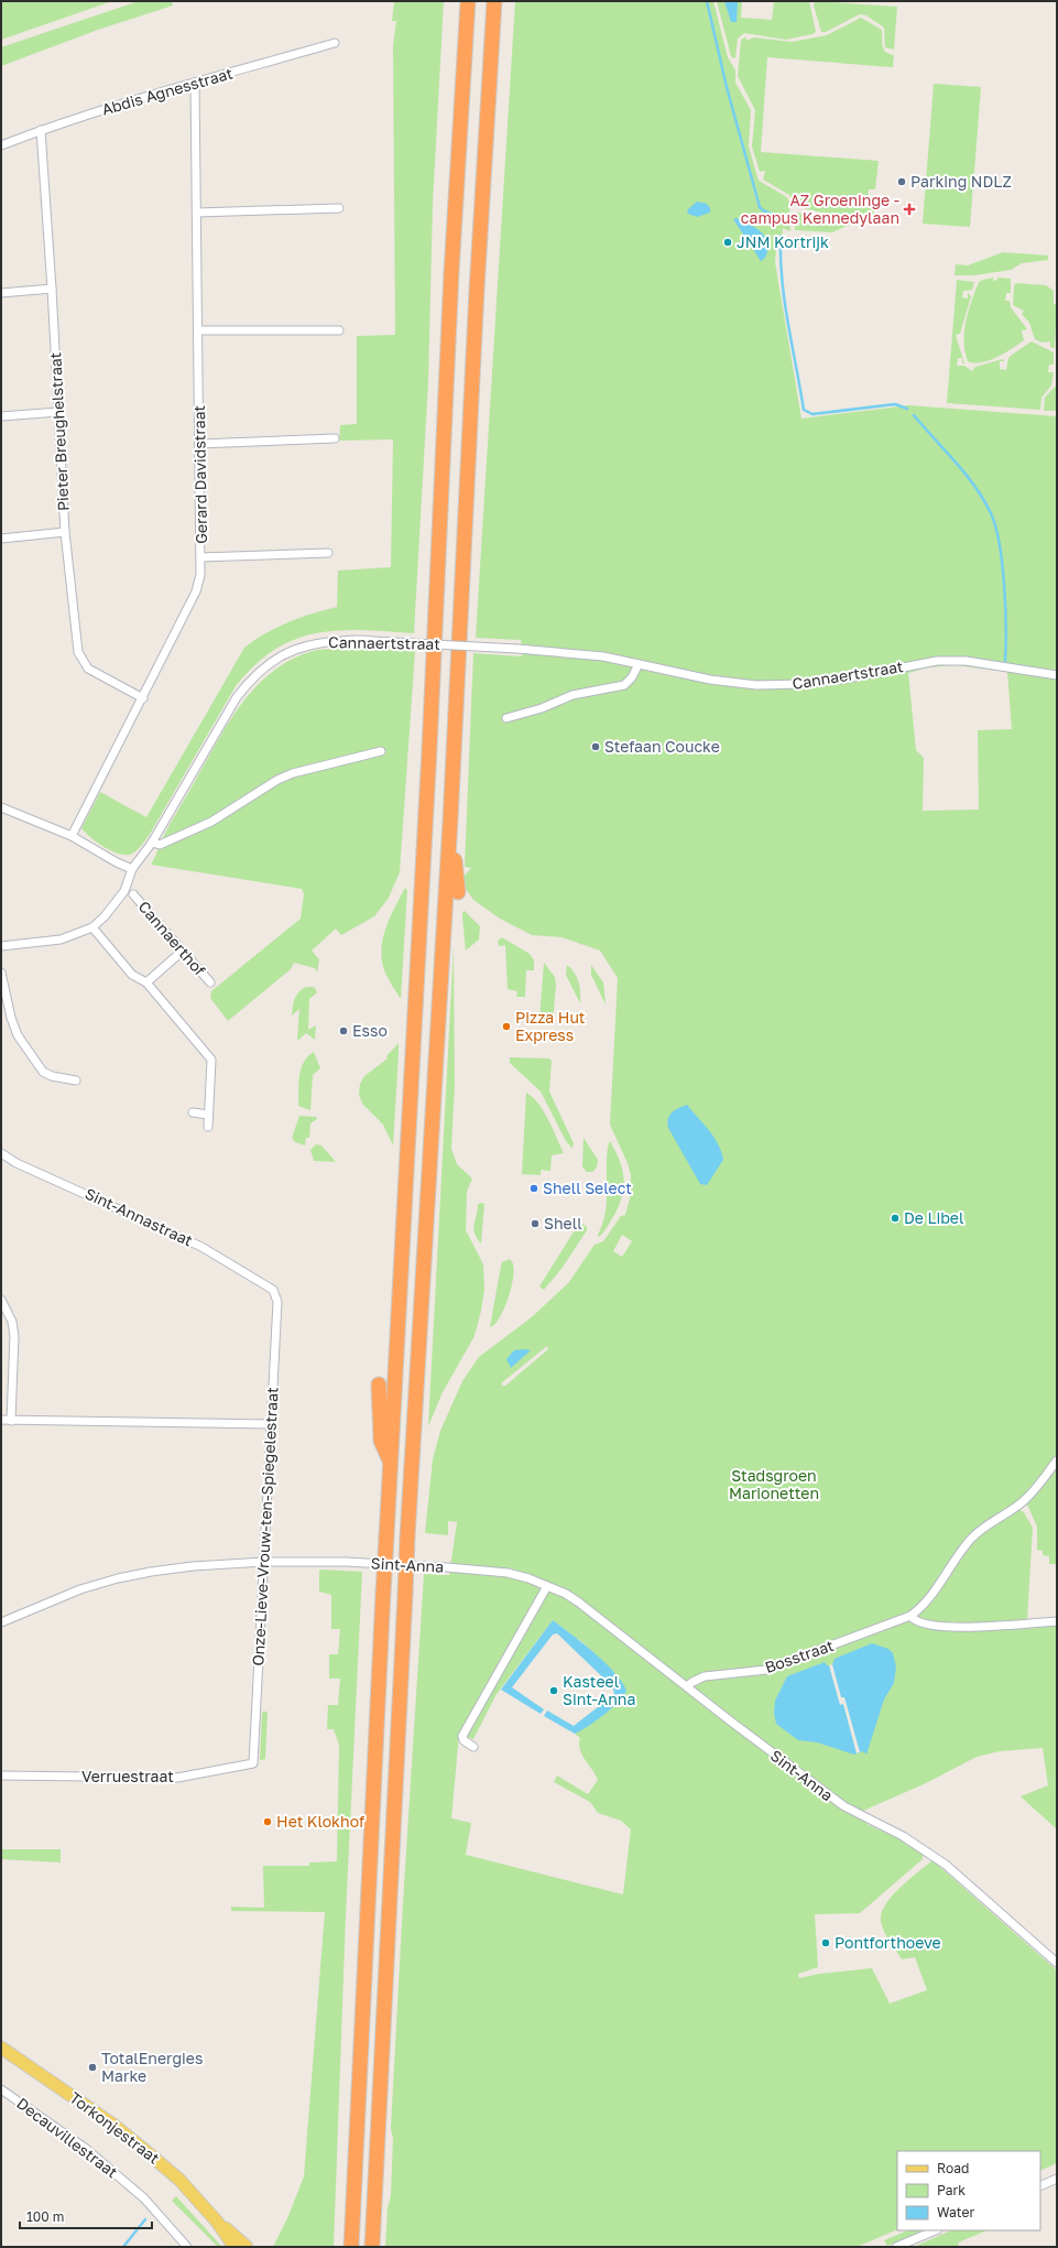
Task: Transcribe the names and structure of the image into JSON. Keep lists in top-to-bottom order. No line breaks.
{"streets":{"main road":["Torkonjestraat"],"street":["Abdis Agnesstraat","Pieter Breughelstraat","Gerard Davidstraat","Cannaertstraat","Cannaerthof","Sint-Annastraat","Onze-Lieve-Vrouw-ten-Spiegelestraat","Sint-Anna","Bosstraat","Verruestraat","Decauvillestraat"]},"crossings":[["Abdis Agnesstraat","Pieter Breughelstraat"],["Abdis Agnesstraat","Gerard Davidstraat"],["Pieter Breughelstraat","Gerard Davidstraat"],["Sint-Annastraat","Onze-Lieve-Vrouw-ten-Spiegelestraat"],["Onze-Lieve-Vrouw-ten-Spiegelestraat","Sint-Anna"],["Onze-Lieve-Vrouw-ten-Spiegelestraat","Verruestraat"],["Sint-Anna","Bosstraat"]],"parks":["Stadsgroen Marionetten"],"places":{"other":["Parking NDLZ","JNM Kortrijk","Stefaan Coucke","Pizza Hut Express","Esso","Shell Select","De Libel","Shell","Kasteel Sint-Anna","Het Klokhof","Pontforthoeve","TotalEnergies Marke"],"health":["AZ Groeninge - campus Kennedylaan"]},"legend":["Road","Park","Water"],"scale_bar":"100 m"}
